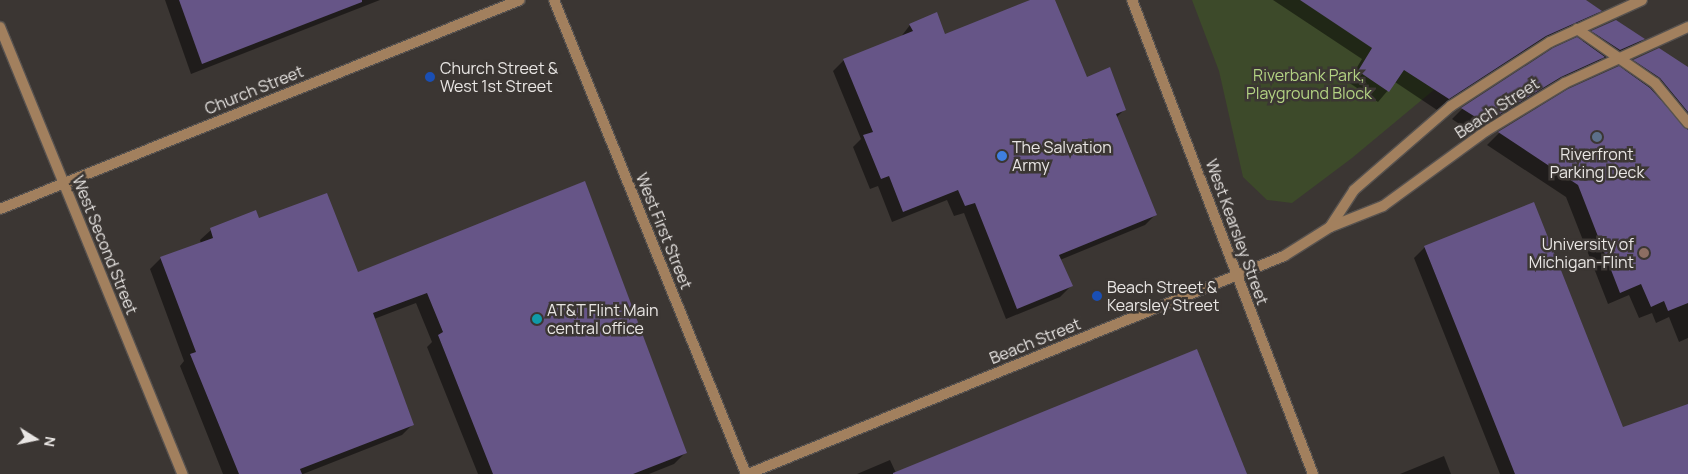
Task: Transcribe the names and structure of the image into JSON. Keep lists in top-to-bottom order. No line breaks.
{"streets":{"street":["Church Street","Beach Street","West First Street","West Kearsley Street","West Second Street"]},"crossings":[["Church Street","West Second Street"],["Beach Street","West First Street"],["Beach Street","West Kearsley Street"]],"parks":["Riverbank Park, Playground Block"],"places":["Church Street & West 1st Street","Riverfront Parking Deck","The Salvation Army","University of Michigan-Flint","Beach Street & Kearsley Street","AT&T Flint Main central office"],"north":"right"}
